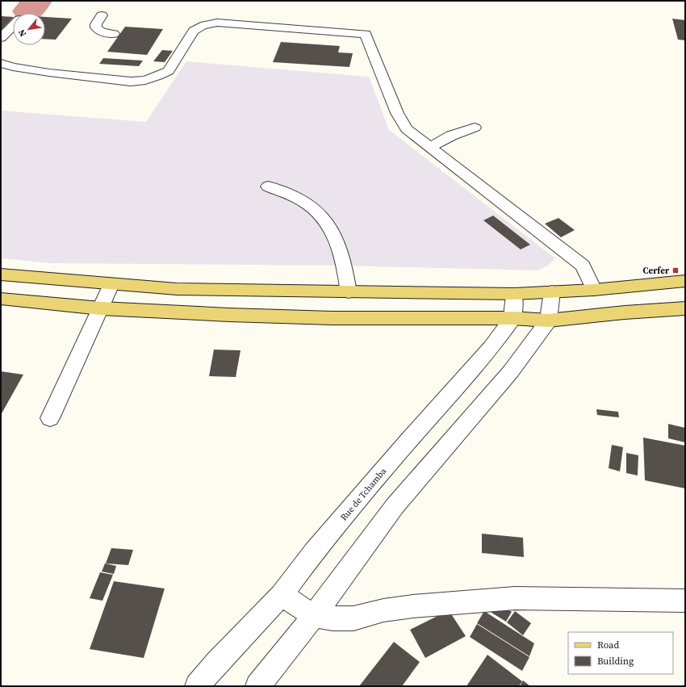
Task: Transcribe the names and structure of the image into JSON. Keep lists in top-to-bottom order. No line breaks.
{"streets":{"street":["Rue de Tchamba"]},"places":{"transit":["Cerfer"]},"legend":["Road","Building"],"north":"bottom left"}
